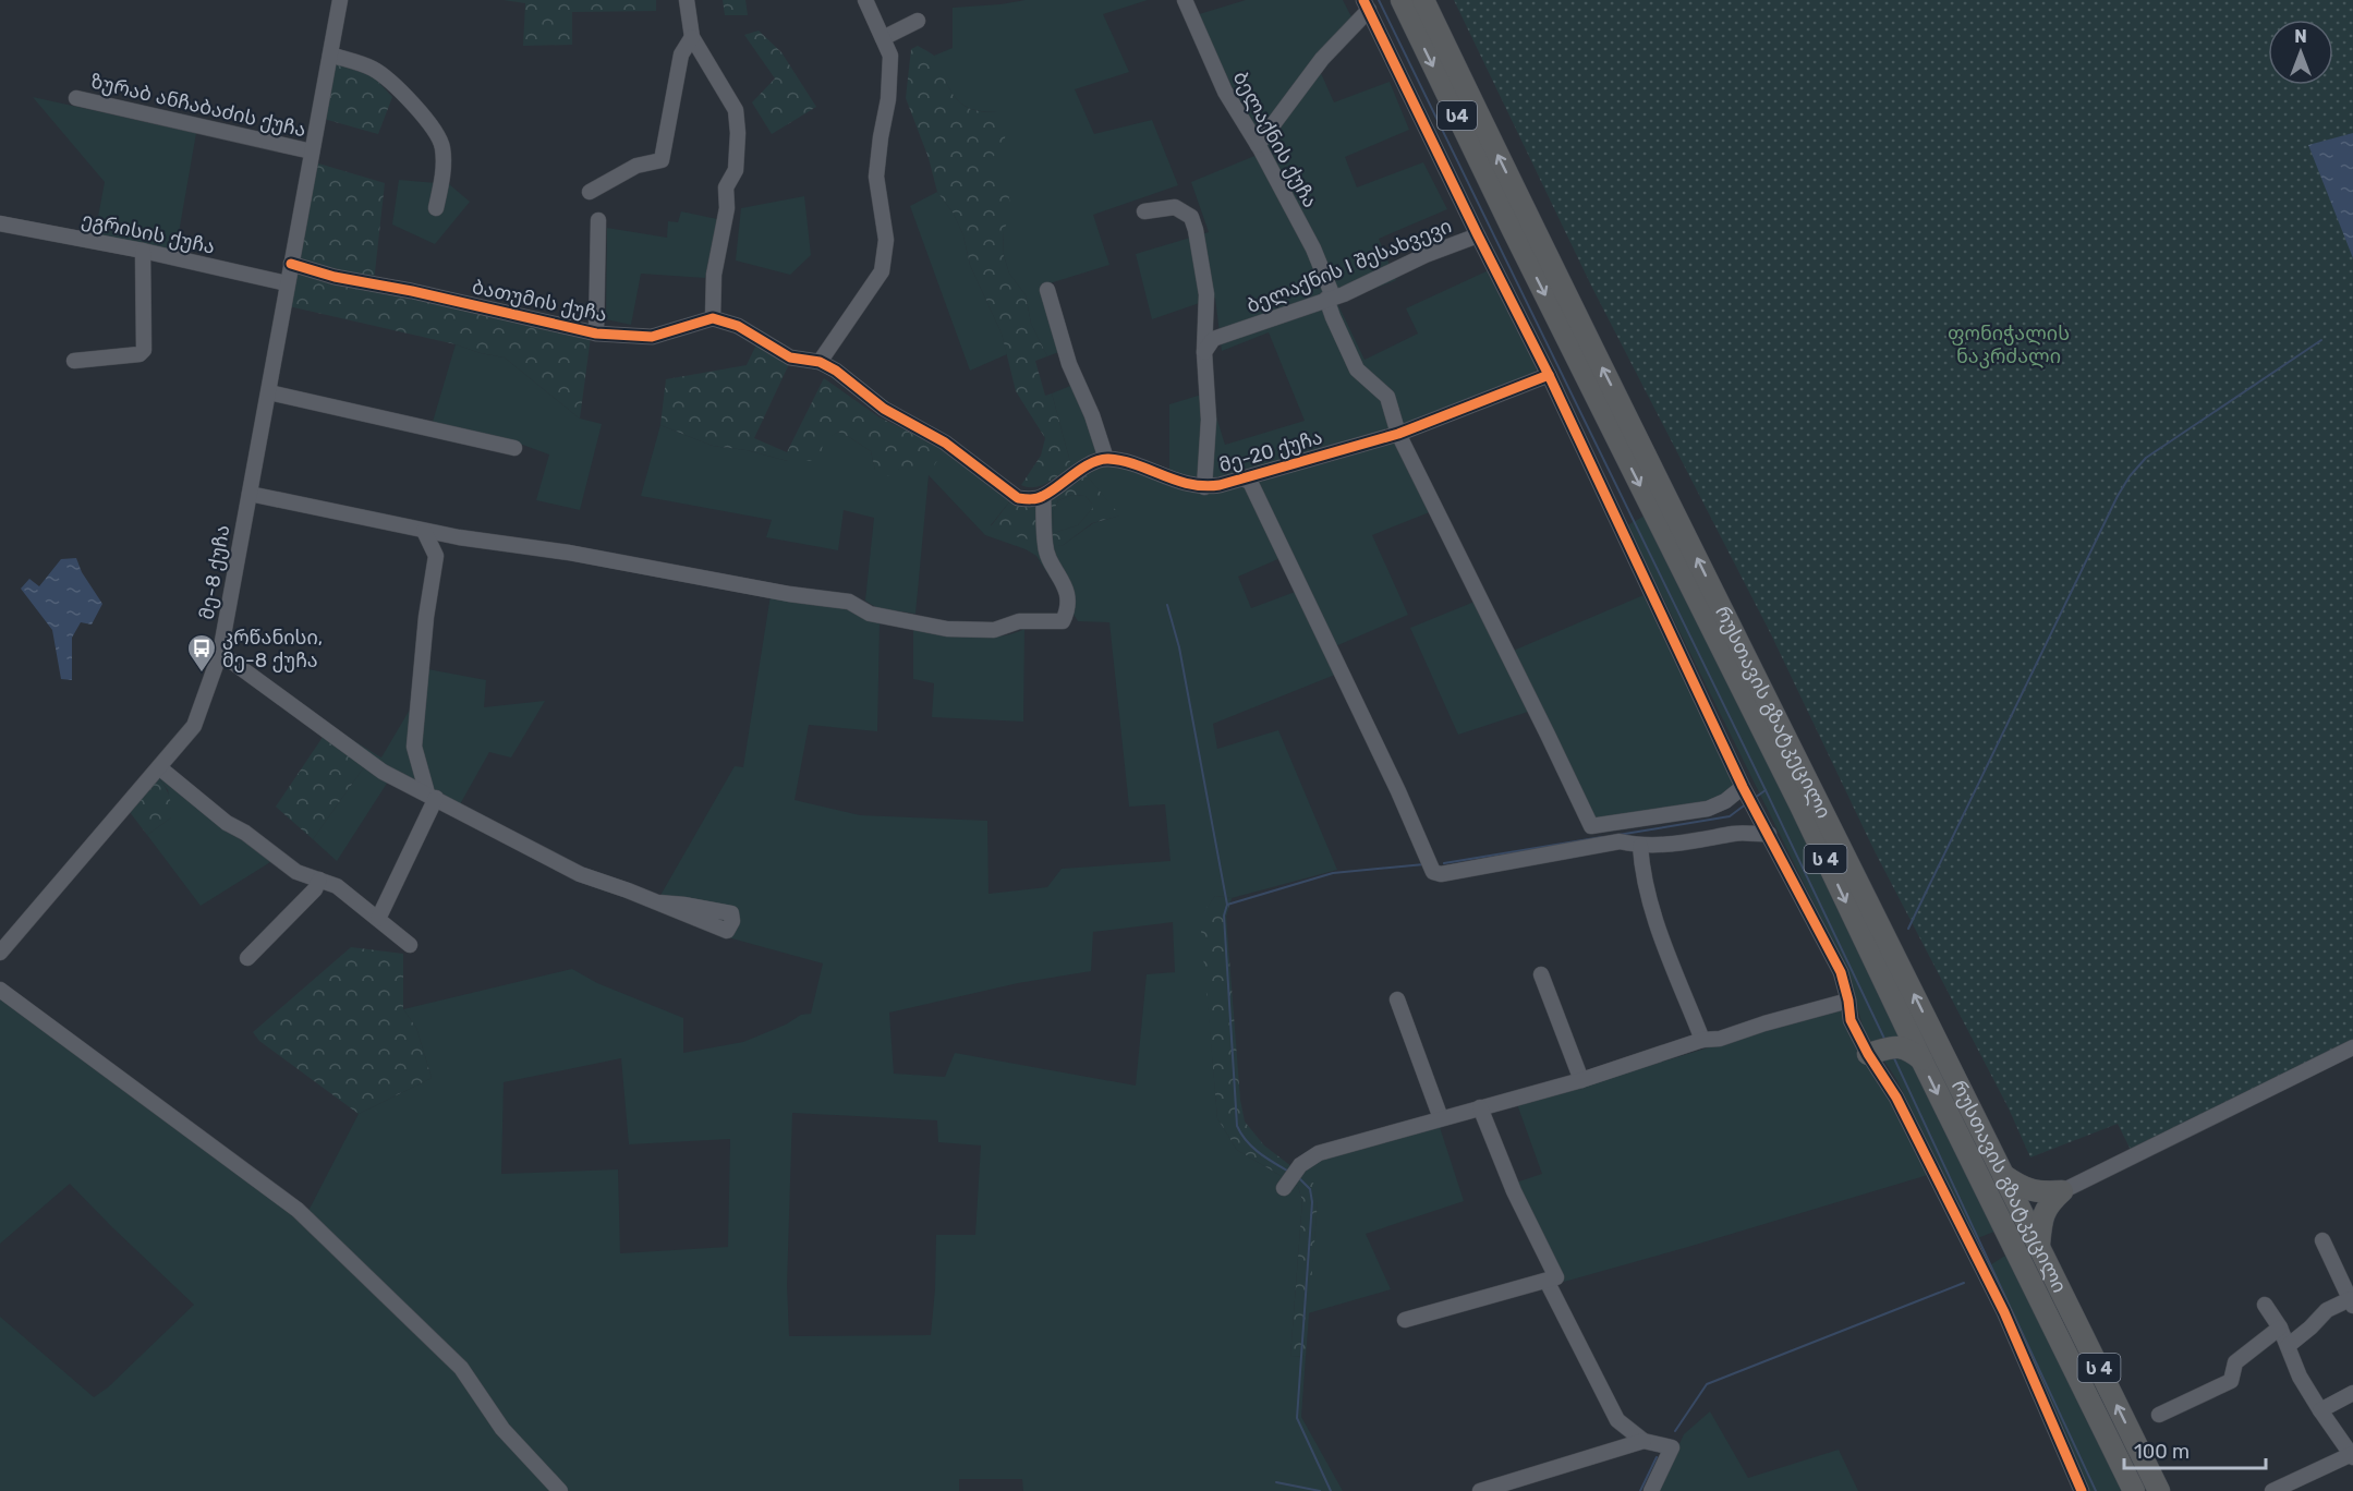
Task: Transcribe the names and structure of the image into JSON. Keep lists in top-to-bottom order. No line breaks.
{"streets":{"highway":["ს4","რუსთავის გზატკეცილი","ს 4"],"street":["ზურაბ ანჩაბაძის ქუჩა","ბელაქნის ქუჩა","ეგრისის ქუჩა","ბელაქნის I შესახვევი","ბათუმის ქუჩა","მე-20 ქუჩა","მე-8 ქუჩა"]},"crossings":[["ზურაბ ანჩაბაძის ქუჩა","მე-8 ქუჩა"],["ბელაქნის ქუჩა","ბელაქნის I შესახვევი"],["ბელაქნის ქუჩა","მე-20 ქუჩა"],["ეგრისის ქუჩა","მე-8 ქუჩა"],["ბათუმის ქუჩა","მე-8 ქუჩა"]],"parks":["ფონიჭალის ნაკრძალი"],"places":{"bus stop":["კრწანისი, მე-8 ქუჩა"]},"scale_bar":"100 m","north":"top"}
